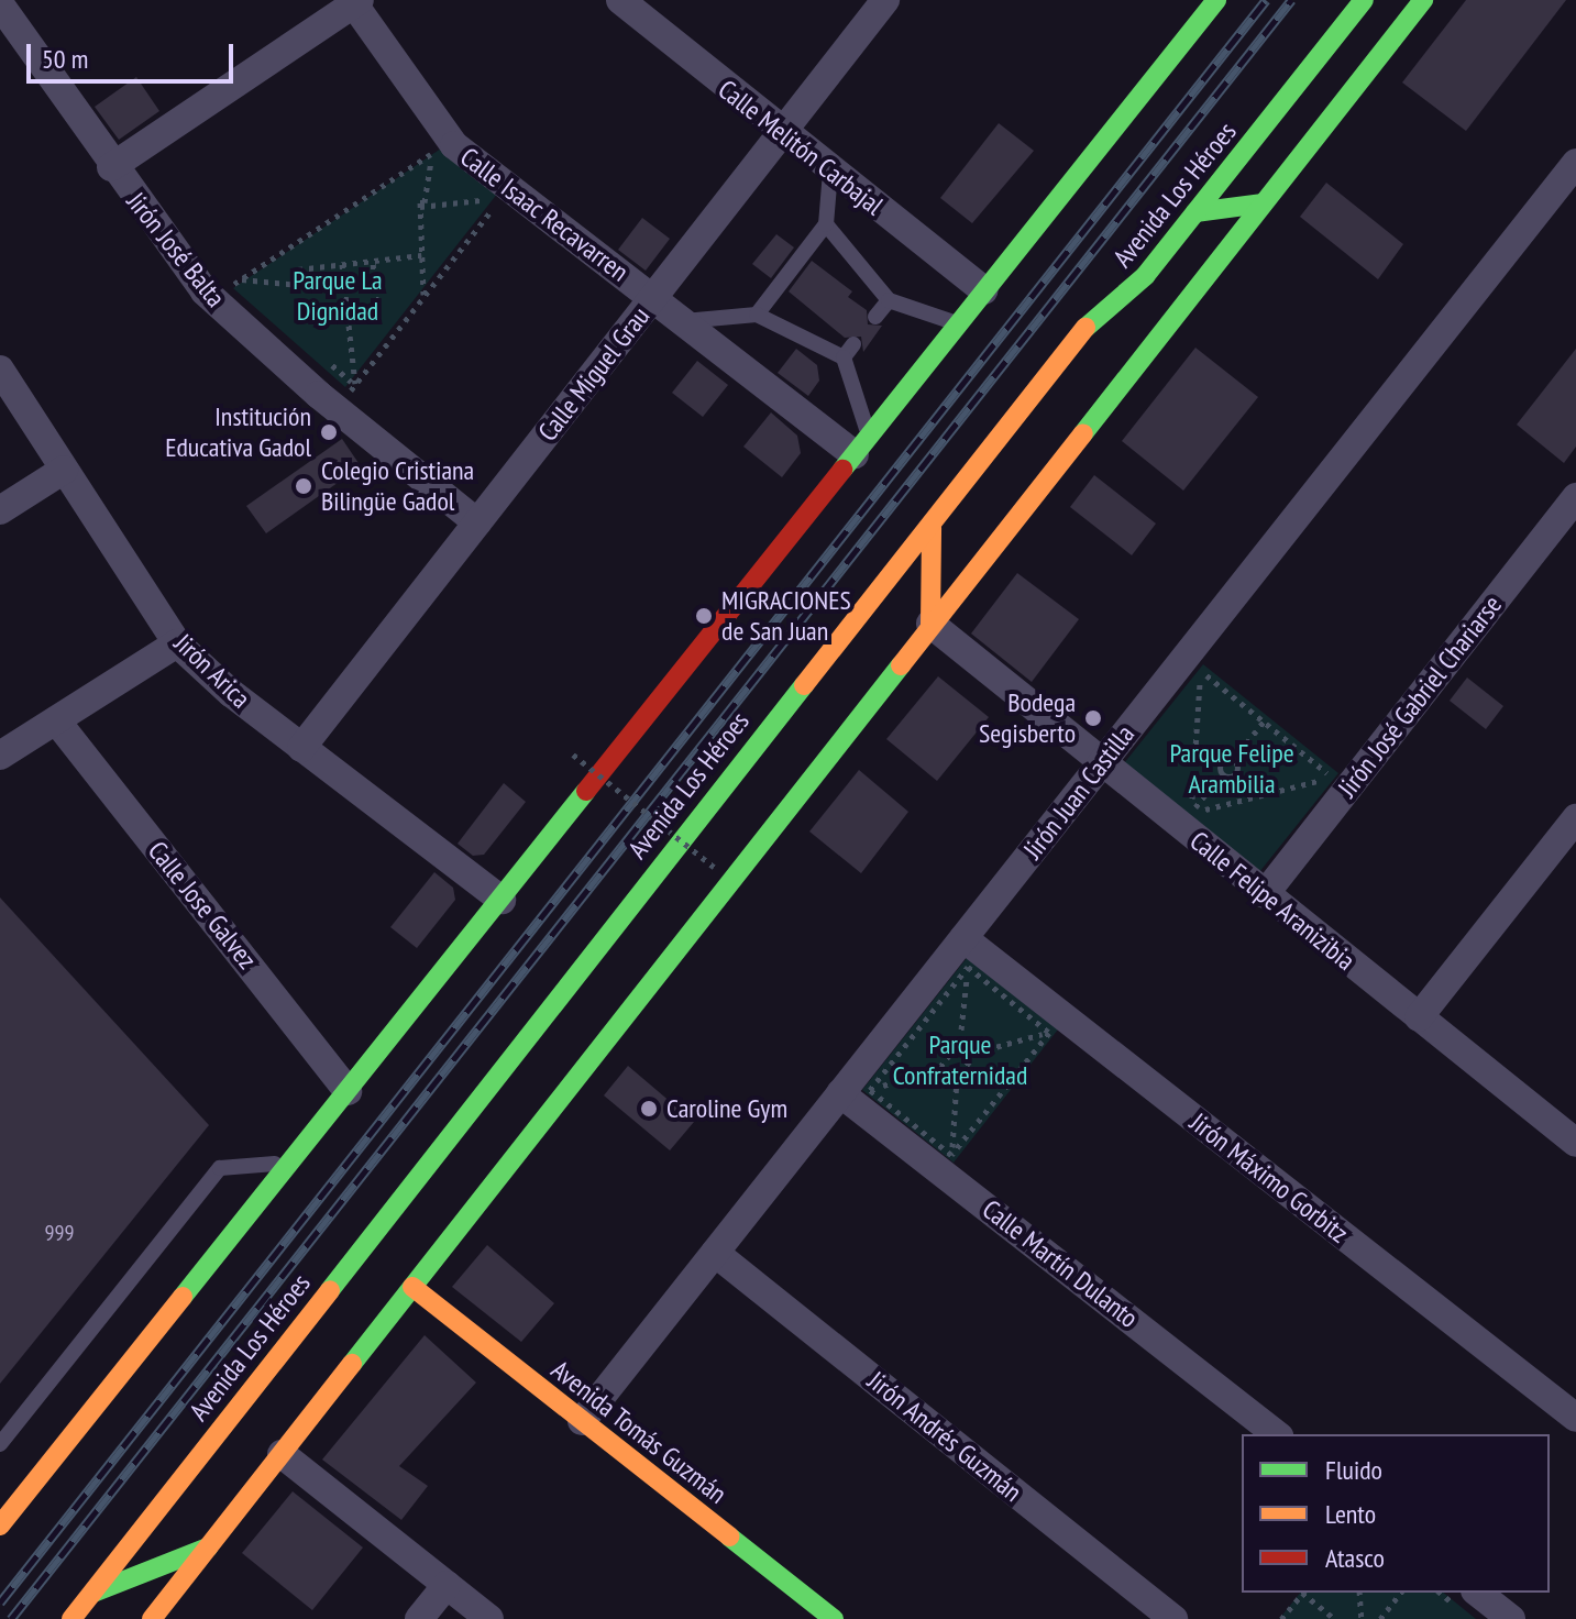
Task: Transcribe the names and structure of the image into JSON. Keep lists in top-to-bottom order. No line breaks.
{"streets":{"main road":["Avenida Los Héroes","Avenida Tomás Guzmán"],"street":["Calle Melitón Carbajal","Calle Isaac Recavarren","Jirón José Balta","Calle Miguel Grau","Jirón Arica","Jirón José Gabriel Chariarse","Jirón Juan Castilla","Calle Felipe Aranizibia","Calle Jose Galvez","Jirón Máximo Gorbitz","Calle Martín Dulanto","Jirón Andrés Guzmán"]},"crossings":[["Calle Melitón Carbajal","Calle Miguel Grau"],["Calle Isaac Recavarren","Calle Miguel Grau"],["Jirón José Balta","Calle Miguel Grau"],["Calle Miguel Grau","Jirón Arica"],["Jirón José Gabriel Chariarse","Calle Felipe Aranizibia"],["Jirón Juan Castilla","Calle Felipe Aranizibia"],["Jirón Juan Castilla","Jirón Máximo Gorbitz"],["Jirón Juan Castilla","Calle Martín Dulanto"],["Jirón Juan Castilla","Avenida Tomás Guzmán"],["Jirón Juan Castilla","Jirón Andrés Guzmán"]],"parks":["Parque La Dignidad","Parque Felipe Arambilia","Parque Confraternidad"],"places":["Institución Educativa Gadol","Colegio Cristiana Bilingüe Gadol","MIGRACIONES de San Juan","Bodega Segisberto","Caroline Gym"],"house_numbers":["999"],"legend":["Fluido","Lento","Atasco"],"scale_bar":"50 m"}
